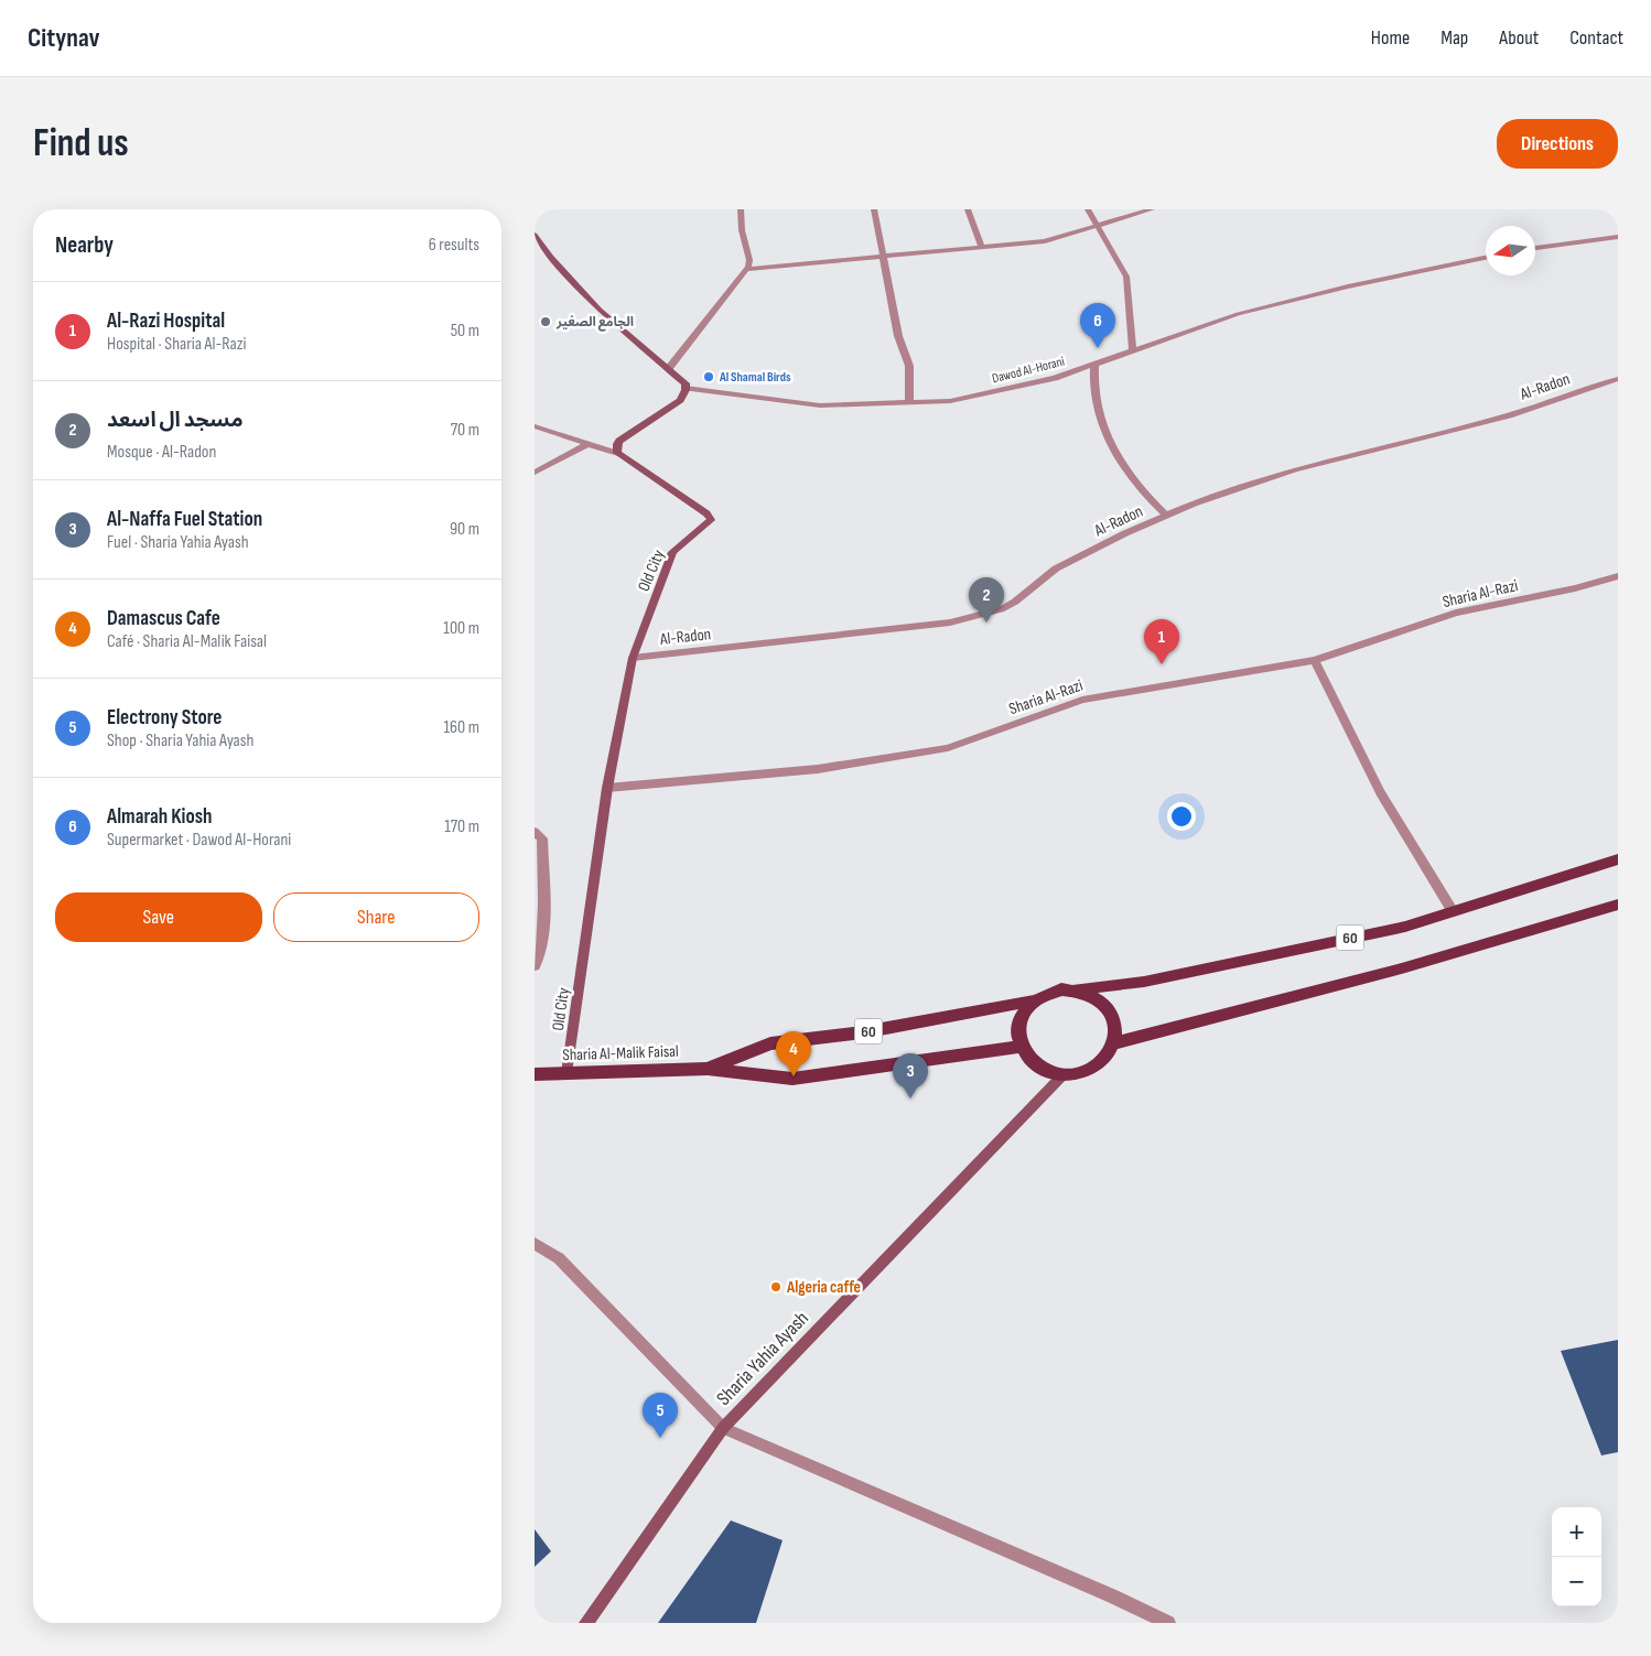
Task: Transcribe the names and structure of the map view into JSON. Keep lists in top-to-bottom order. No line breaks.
{"streets":{"main road":["60","Sharia Al-Malik Faisal"],"street":["Dawod Al-Horani","Al-Radon","Old City","Sharia Al-Razi","Sharia Yahia Ayash"]},"crossings":[["Al-Radon","Old City"],["Old City","Sharia Al-Razi"],["Old City","Sharia Al-Malik Faisal"],["60","Sharia Al-Malik Faisal"],["60","Sharia Yahia Ayash"]],"places":["الجامع الصغير","Al Shamal Birds","Algeria caffe"],"north":"left","page":{"header":"Citynav","nav":["Home","Map","About","Contact"],"buttons":["Directions",["Save","Share"]],"title":"Find us","heading":["Nearby","6 results"],"list":[{"mark":"1","name":"Al-Razi Hospital","note":"Hospital · Sharia Al-Razi","value":"50 m"},{"mark":"2","name":"مسجد ال اسعد","note":"Mosque · Al-Radon","value":"70 m"},{"mark":"3","name":"Al-Naffa Fuel Station","note":"Fuel · Sharia Yahia Ayash","value":"90 m"},{"mark":"4","name":"Damascus Cafe","note":"Café · Sharia Al-Malik Faisal","value":"100 m"},{"mark":"5","name":"Electrony Store","note":"Shop · Sharia Yahia Ayash","value":"160 m"},{"mark":"6","name":"Almarah Kiosh","note":"Supermarket · Dawod Al-Horani","value":"170 m"}],"pins":["6","2","1","4","3","5"],"map_buttons":["+","−"]}}
